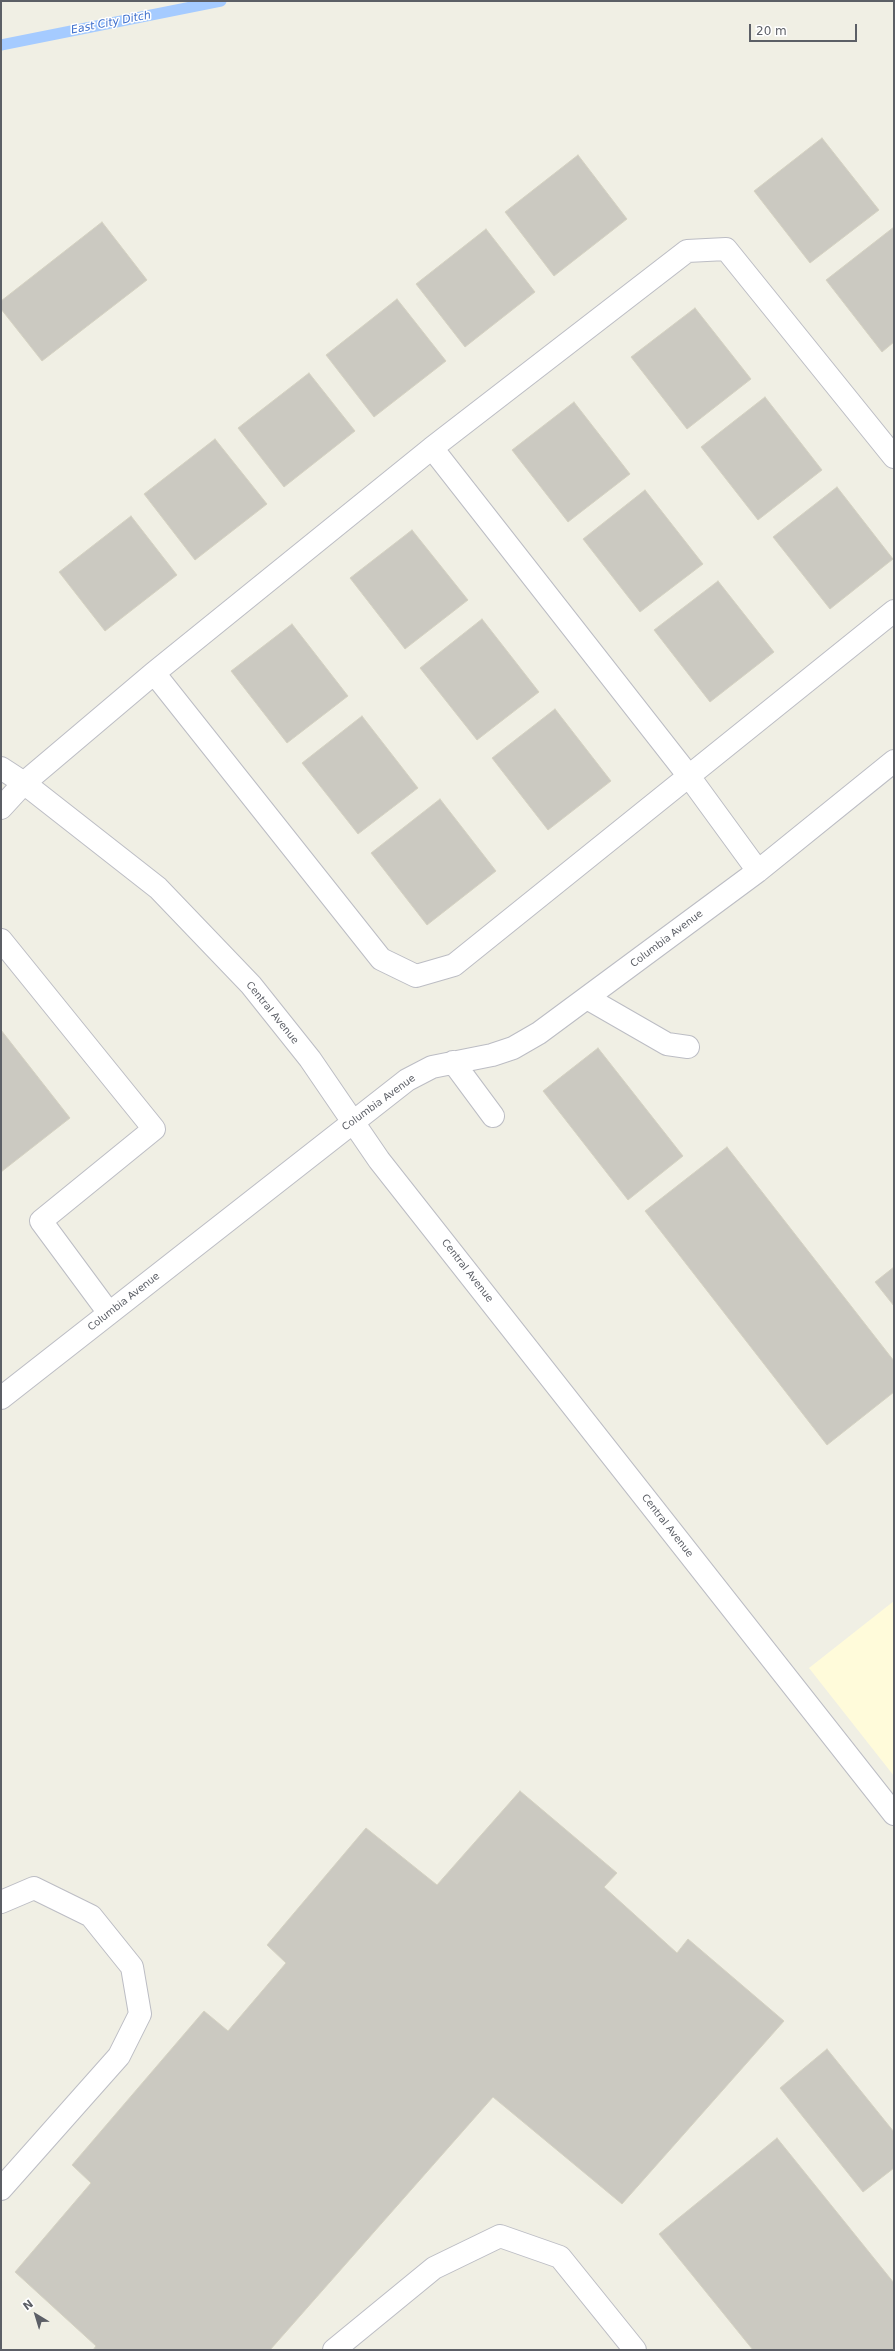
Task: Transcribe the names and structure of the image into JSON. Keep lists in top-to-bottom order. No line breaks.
{"streets":{"street":["Columbia Avenue","Central Avenue"]},"crossings":[["Columbia Avenue","Central Avenue"]],"water":["East City Ditch"],"scale_bar":"20 m","north":"top left"}
